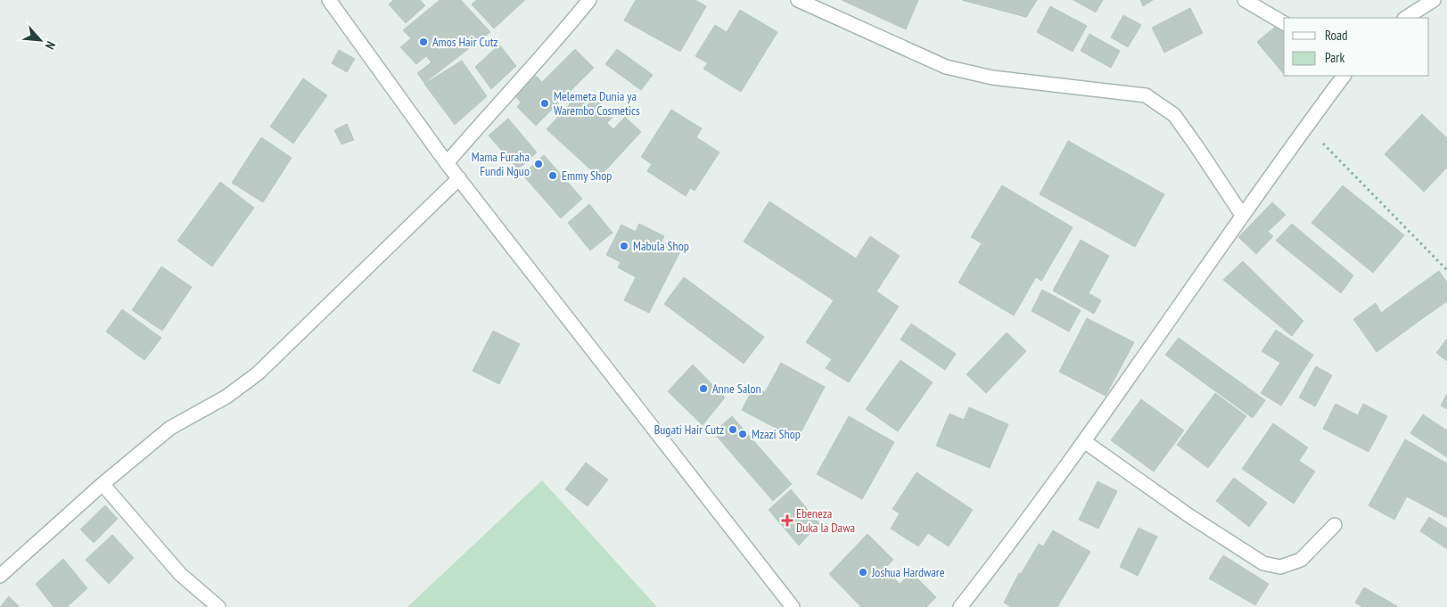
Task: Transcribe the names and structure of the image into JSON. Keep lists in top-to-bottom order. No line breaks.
{"places":{"other":["Amos Hair Cutz","Melemeta Dunia ya Warembo Cosmetics","Mama Furaha Fundi Nguo","Emmy Shop","Mabula Shop","Anne Salon","Bugati Hair Cutz","Mzazi Shop","Joshua Hardware"],"health":["Ebeneza Duka la Dawa"]},"legend":["Road","Park"],"north":"bottom right"}
